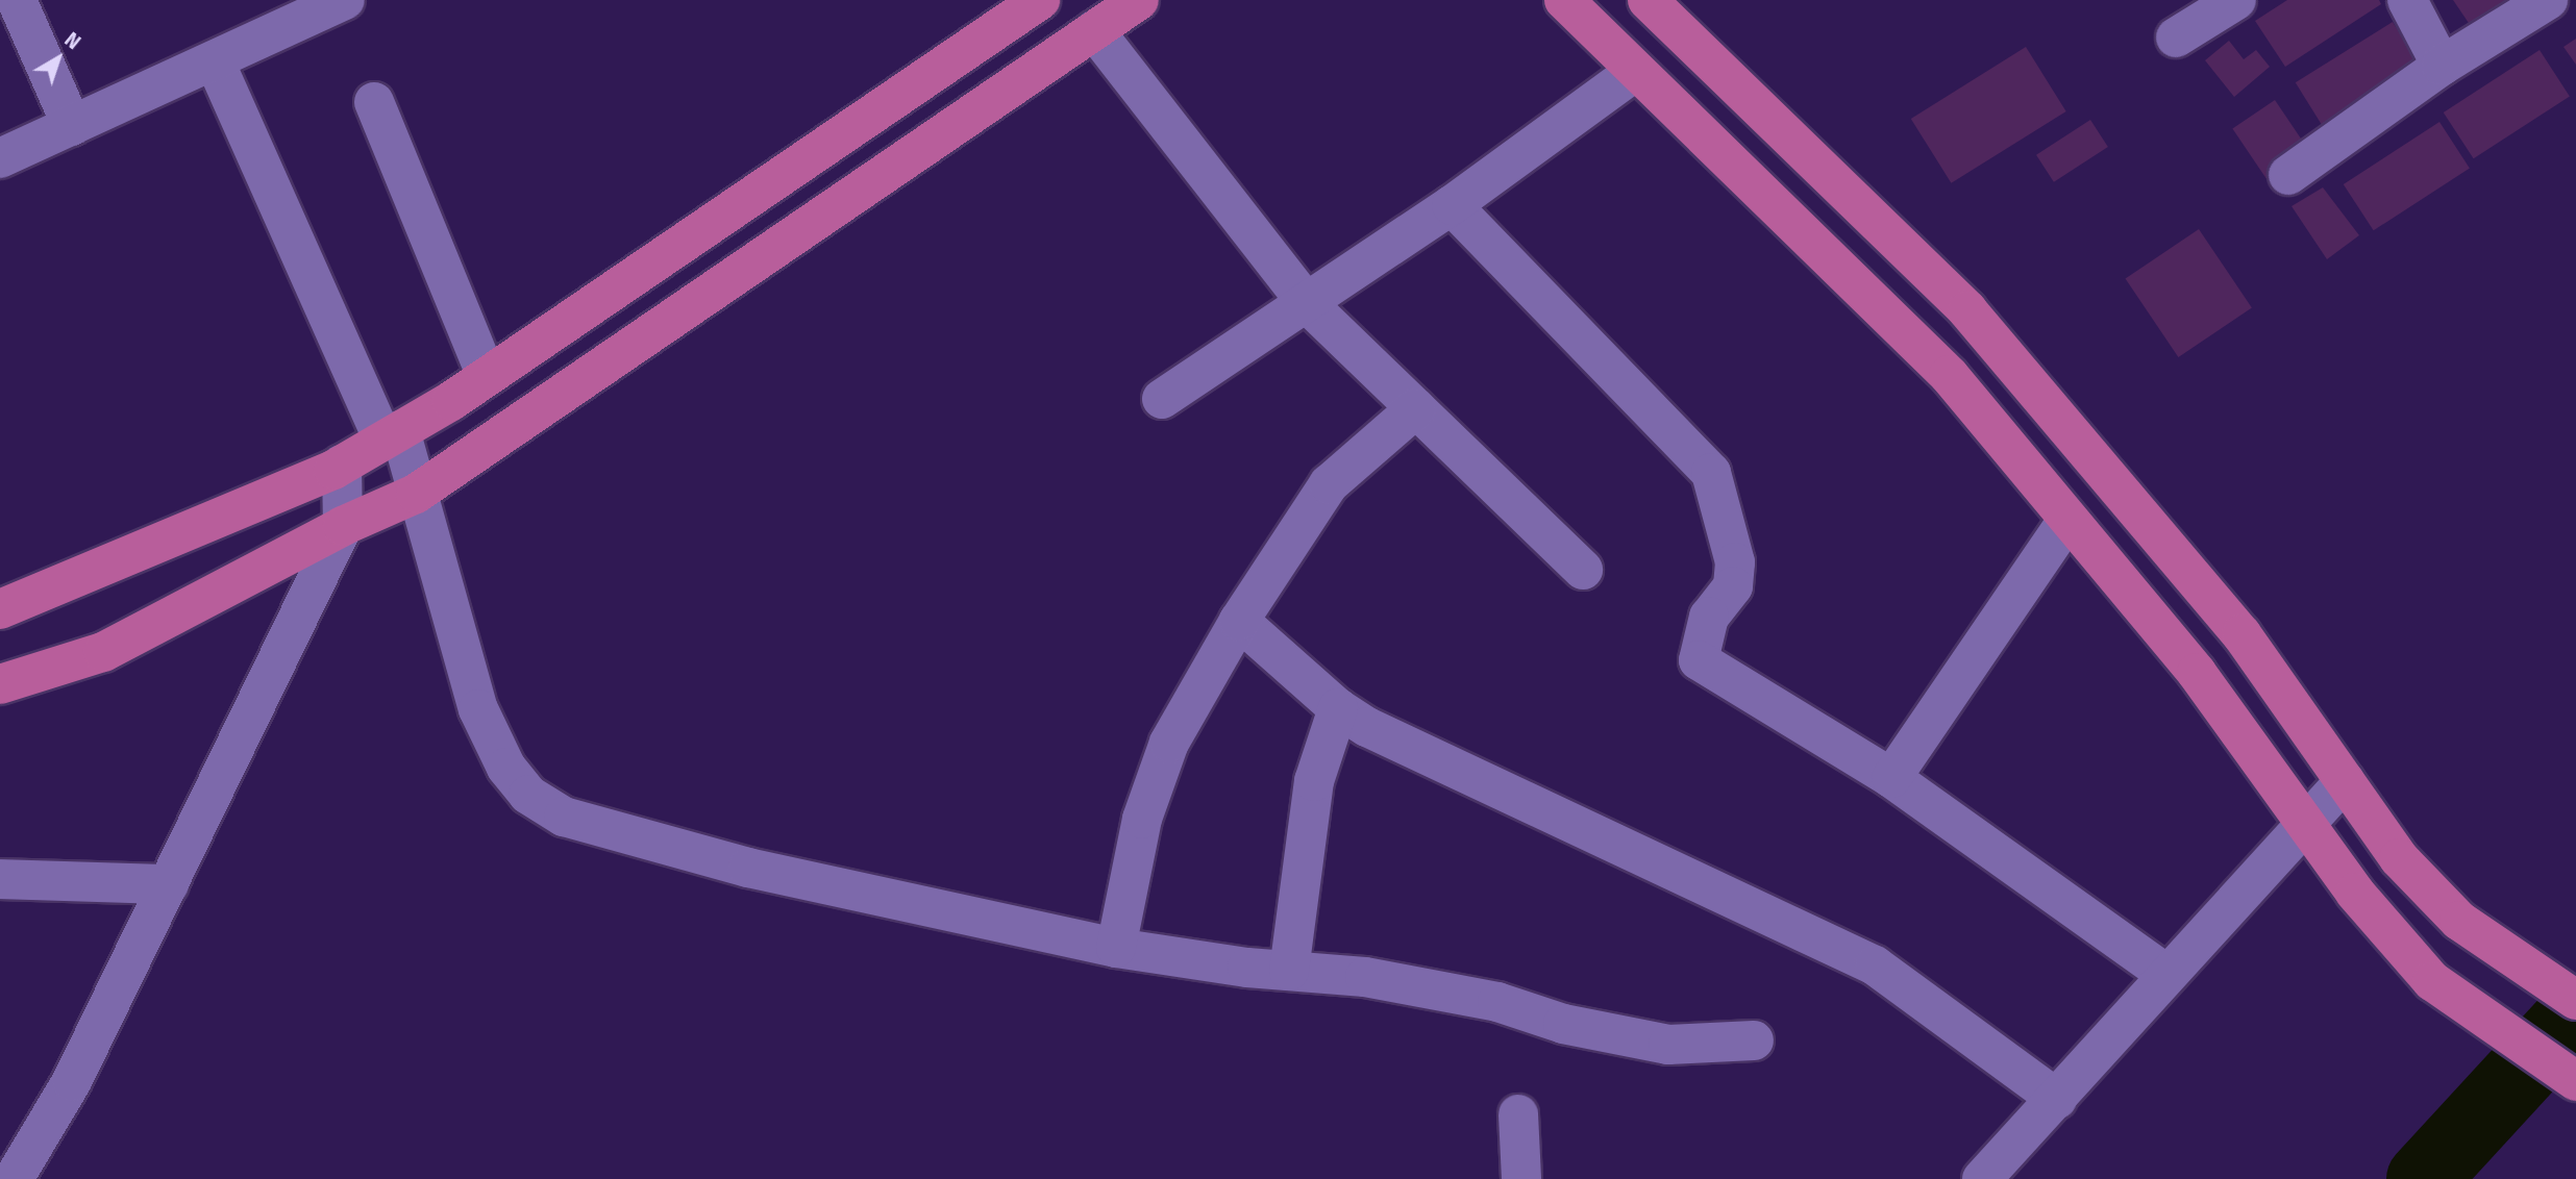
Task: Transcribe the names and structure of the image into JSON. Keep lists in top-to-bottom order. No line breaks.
{"north":"top right"}
